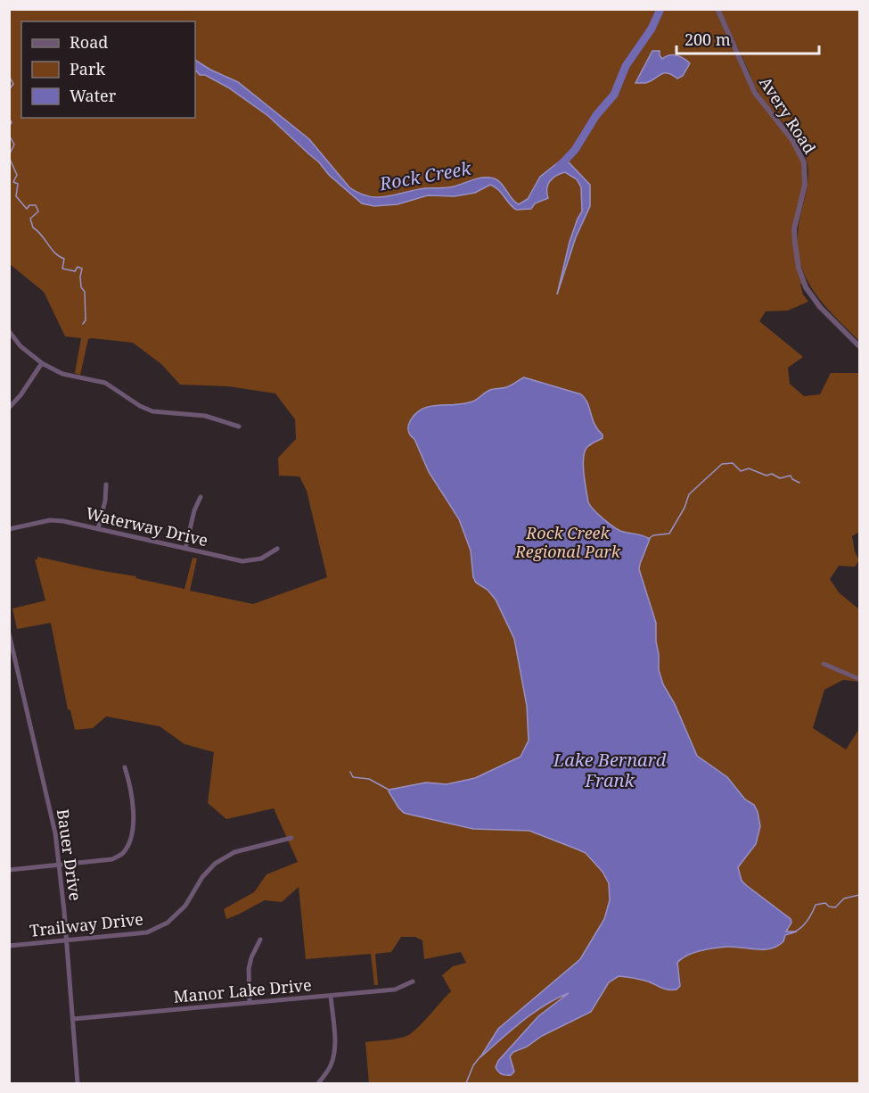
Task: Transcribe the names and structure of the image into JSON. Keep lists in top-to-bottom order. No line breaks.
{"streets":{"street":["Avery Road","Waterway Drive","Bauer Drive","Trailway Drive","Manor Lake Drive"]},"crossings":[["Bauer Drive","Trailway Drive"],["Bauer Drive","Manor Lake Drive"]],"water":["Rock Creek","Lake Bernard Frank"],"parks":["Rock Creek Regional Park"],"legend":["Road","Park","Water"],"scale_bar":"200 m"}
